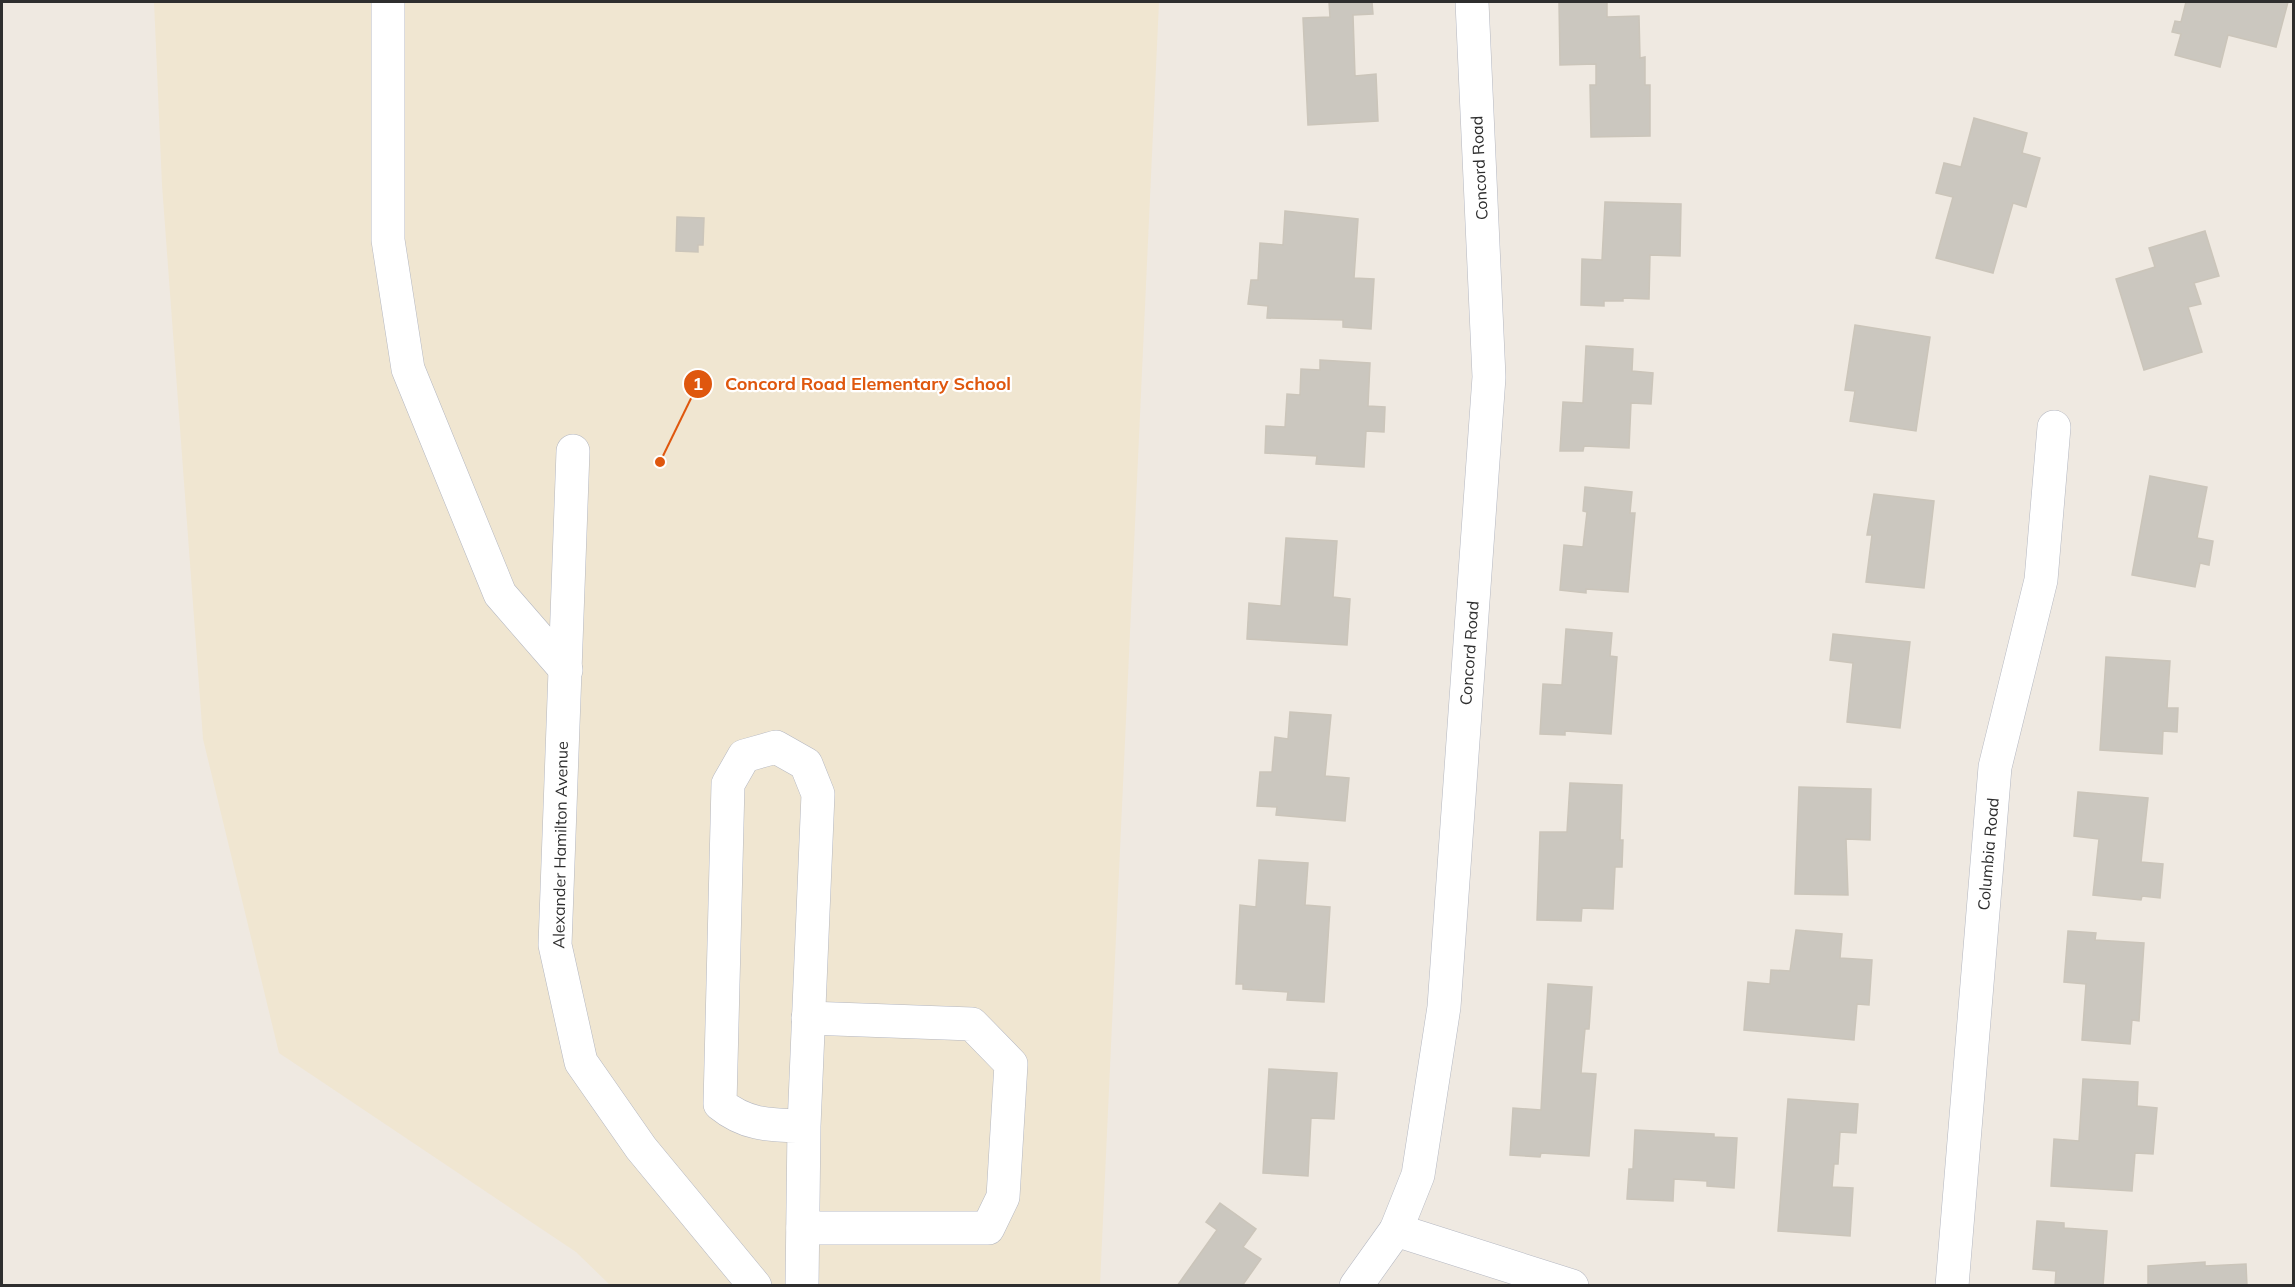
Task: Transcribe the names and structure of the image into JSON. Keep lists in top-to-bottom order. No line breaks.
{"streets":{"street":["Concord Road","Alexander Hamilton Avenue","Columbia Road"]},"places":["Concord Road Elementary School"]}
